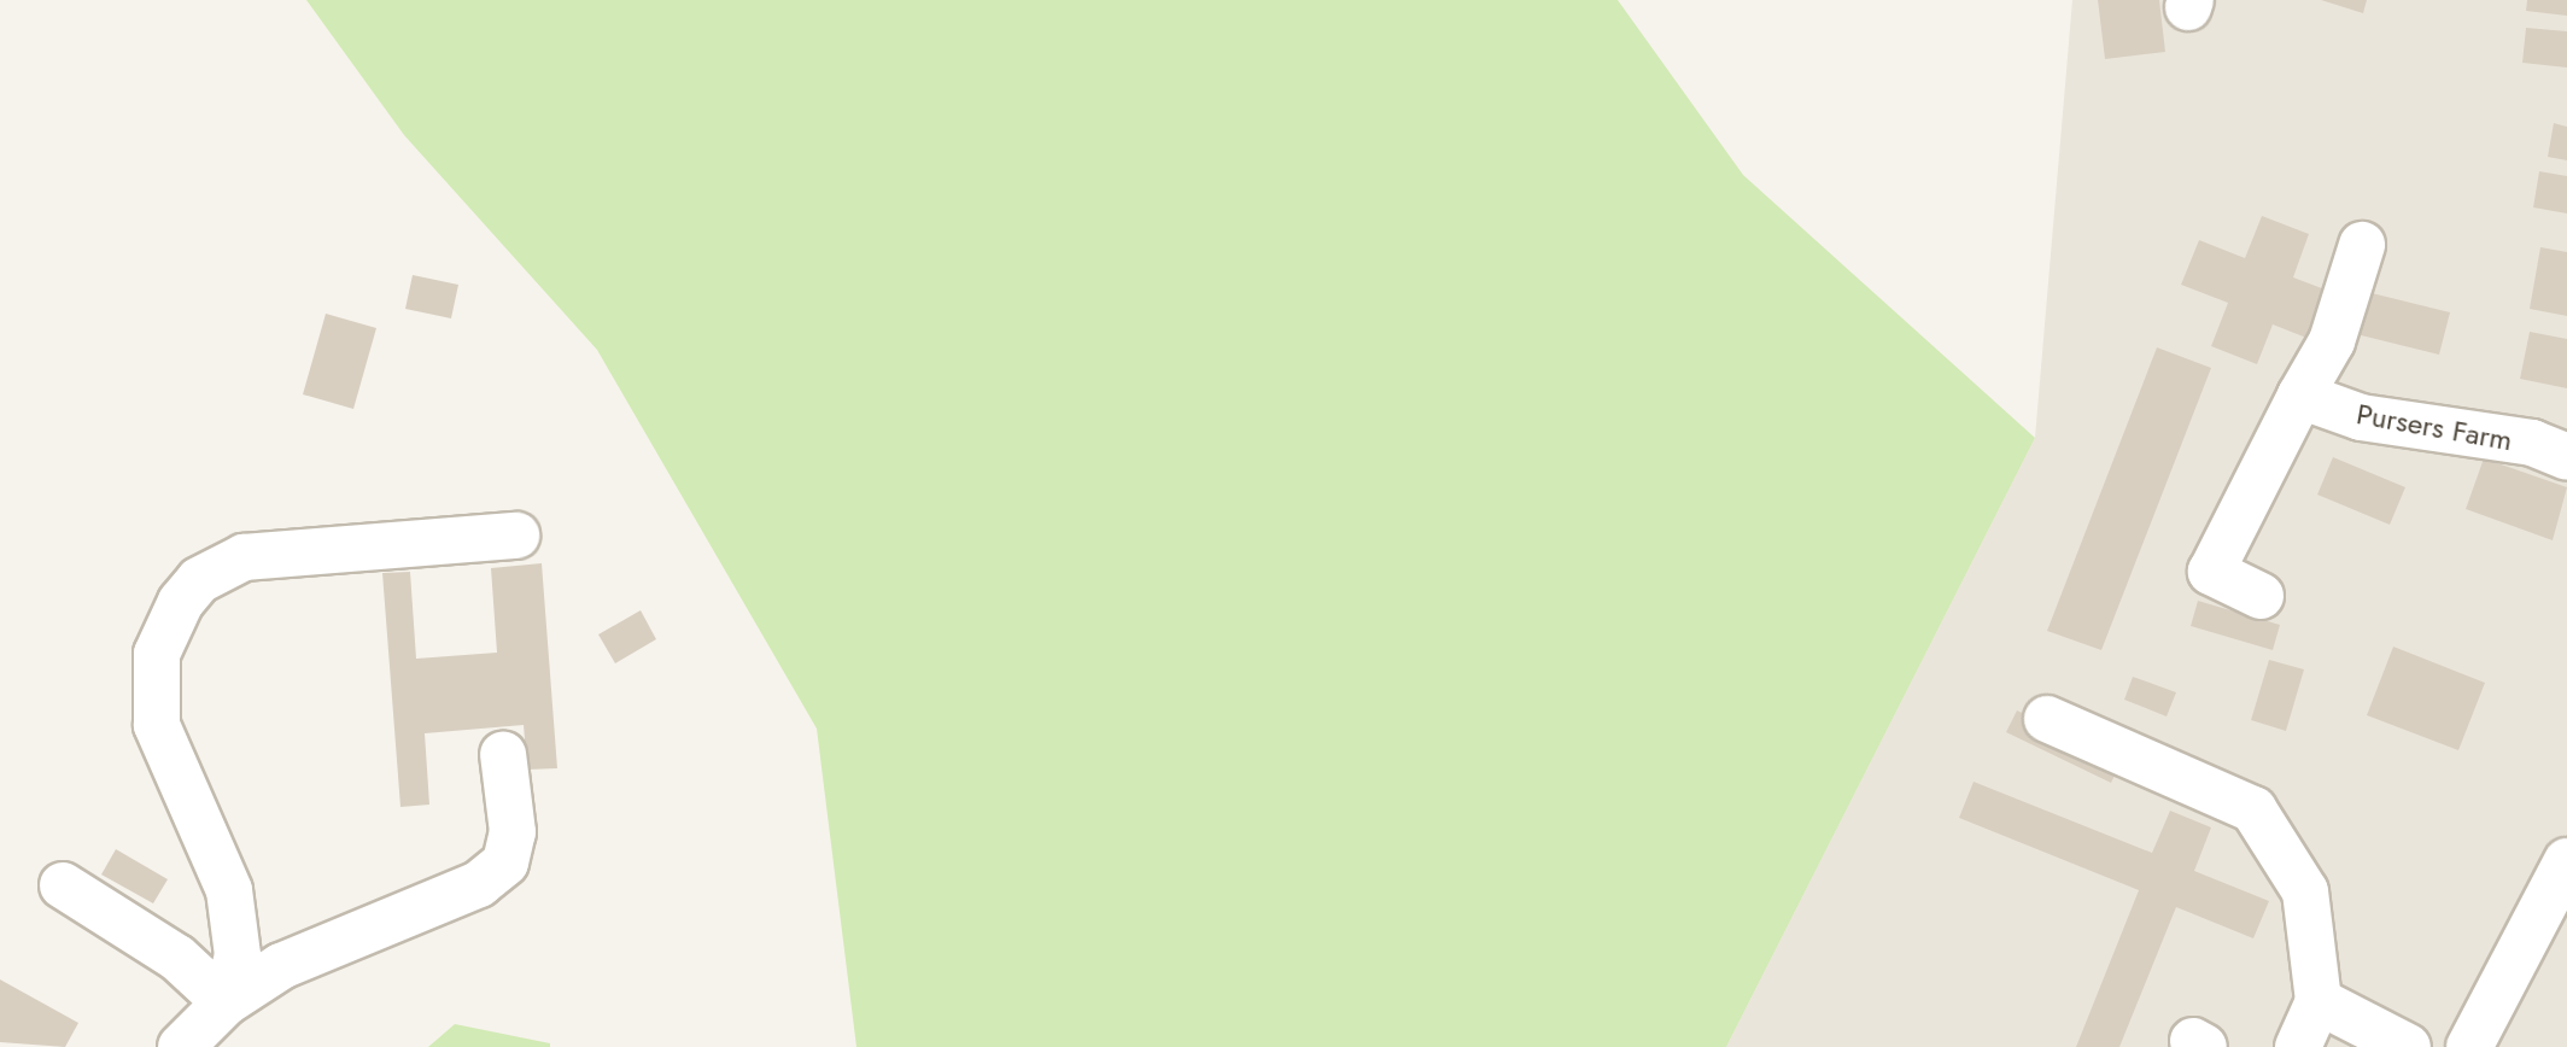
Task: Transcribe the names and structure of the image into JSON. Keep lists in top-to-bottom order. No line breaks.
{"streets":{"street":["Pursers Farm"]}}
